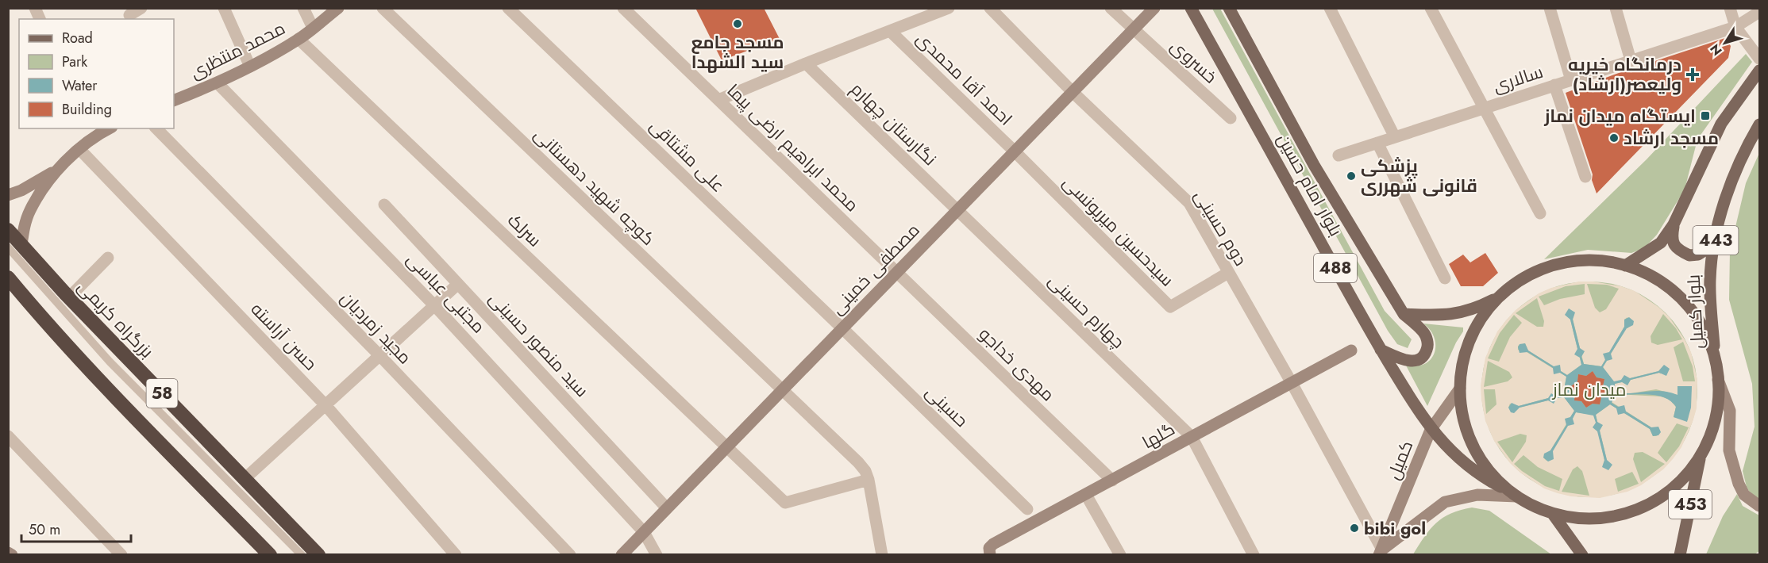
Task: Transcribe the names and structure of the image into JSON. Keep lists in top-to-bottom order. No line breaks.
{"streets":{"highway":["بزرگراه کریمی","58"],"main road":["بلوار امام حسین","443","488","بلوار کمیل","453"],"street":["محمد منتظری","خسروی","احمد آقا محمدی","سالاری","نگارستان چهارم","محمد ابراهیم ارضی پیما","علی مشتاقی","کوچه شهید دهستانی","دوم حسینی","سرلک","سیدحسین میریونسی","مصطفی خمینی","مجتبی عباسی","چهارم حسینی","مجید زمردیان","حسن آراسته","سید منصور حسینی","مهدی خداجو","حسینی","گلها","کمیل"]},"crossings":[["محمد منتظری","سرلک"],["محمد منتظری","مجتبی عباسی"],["خسروی","مصطفی خمینی"],["احمد آقا محمدی","سیدحسین میریونسی"],["احمد آقا محمدی","مصطفی خمینی"],["نگارستان چهارم","مصطفی خمینی"],["نگارستان چهارم","چهارم حسینی"],["محمد ابراهیم ارضی پیما","مصطفی خمینی"],["محمد ابراهیم ارضی پیما","مهدی خداجو"],["علی مشتاقی","مصطفی خمینی"],["علی مشتاقی","حسینی"],["بلوار امام حسین","کمیل"],["کوچه شهید دهستانی","سرلک"],["کوچه شهید دهستانی","مصطفی خمینی"],["دوم حسینی","سیدحسین میریونسی"],["دوم حسینی","مصطفی خمینی"],["دوم حسینی","گلها"],["دوم حسینی","کمیل"],["سرلک","مصطفی خمینی"],["سیدحسین میریونسی","مصطفی خمینی"],["مصطفی خمینی","مجتبی عباسی"],["مصطفی خمینی","چهارم حسینی"],["مصطفی خمینی","سید منصور حسینی"],["مصطفی خمینی","مهدی خداجو"],["مصطفی خمینی","حسینی"],["چهارم حسینی","گلها"],["مهدی خداجو","گلها"]],"parks":["میدان نماز"],"places":{"other":["مسجد جامع سید الشهدا","مسجد ارشاد","پزشکی قانونی شهرری","bibi gol"],"health":["درمانگاه خیریه ولیعصر(ارشاد)"],"transit":["ایستگاه میدان نماز"]},"legend":["Road","Park","Water","Building"],"scale_bar":"50 m","north":"bottom left"}
